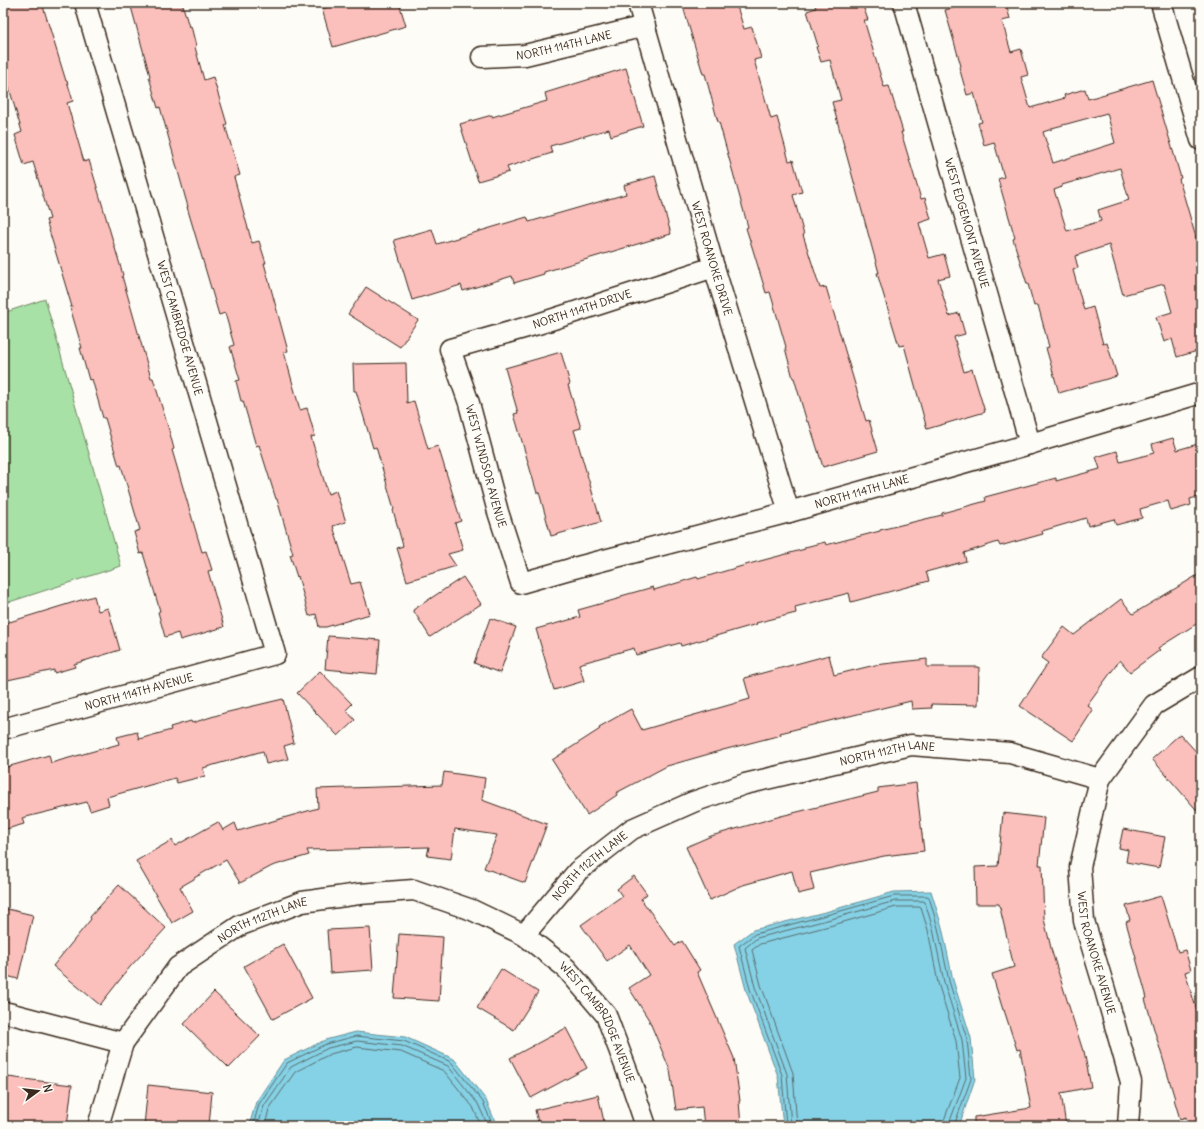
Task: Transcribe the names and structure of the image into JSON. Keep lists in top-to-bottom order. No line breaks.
{"streets":{"street":["NORTH 114TH LANE","WEST EDGEMONT AVENUE","WEST ROANOKE DRIVE","NORTH 114TH DRIVE","WEST CAMBRIDGE AVENUE","WEST WINDSOR AVENUE","NORTH 114TH AVENUE","NORTH 112TH LANE","WEST ROANOKE AVENUE"]},"crossings":[["NORTH 114TH LANE","WEST EDGEMONT AVENUE"],["NORTH 114TH LANE","WEST ROANOKE DRIVE"],["NORTH 114TH LANE","WEST WINDSOR AVENUE"],["WEST ROANOKE DRIVE","NORTH 114TH DRIVE"],["NORTH 114TH DRIVE","WEST WINDSOR AVENUE"],["WEST CAMBRIDGE AVENUE","NORTH 114TH AVENUE"],["WEST CAMBRIDGE AVENUE","NORTH 112TH LANE"],["NORTH 112TH LANE","WEST ROANOKE AVENUE"]],"north":"right"}
